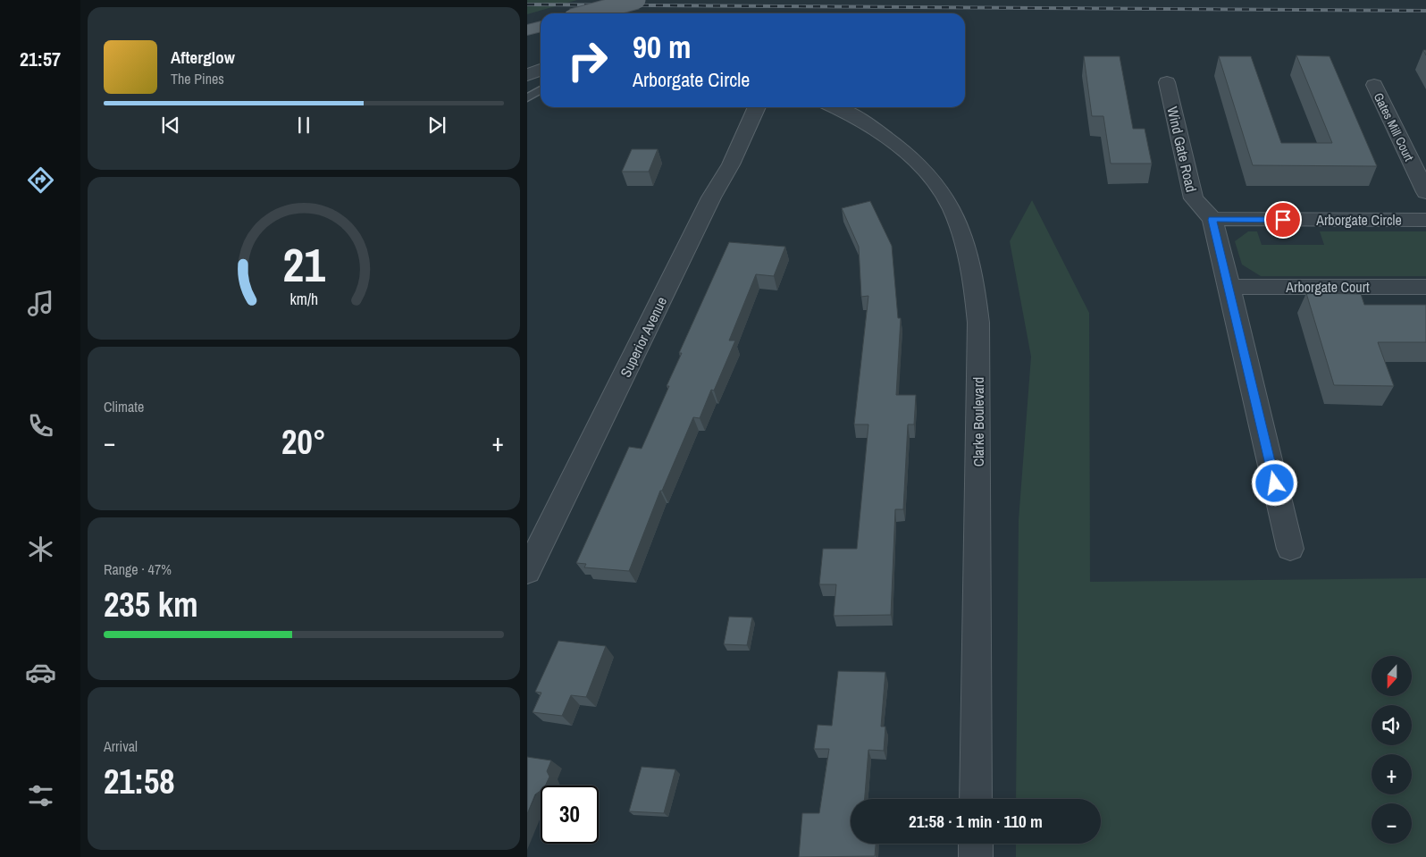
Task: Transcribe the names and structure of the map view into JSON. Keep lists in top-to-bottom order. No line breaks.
{"streets":{"street":["Gates Mill Court","Wind Gate Road","Arborgate Circle","Arborgate Court","Superior Avenue","Clarke Boulevard"]},"crossings":[["Wind Gate Road","Arborgate Circle"],["Wind Gate Road","Arborgate Court"]],"north":"bottom","page":{"tabs":"21:57","turn":["90 m","Arborgate Circle"],"song":["Afterglow","The Pines"],"tile":["Climate",["Range · 47%","235 km"],["Arrival","21:58"]],"heat":["−","20°","+"],"map_buttons":["+","−"],"limit":"30","trip":"21:58 · 1 min · 110 m","gauge":["21","km/h"]}}
